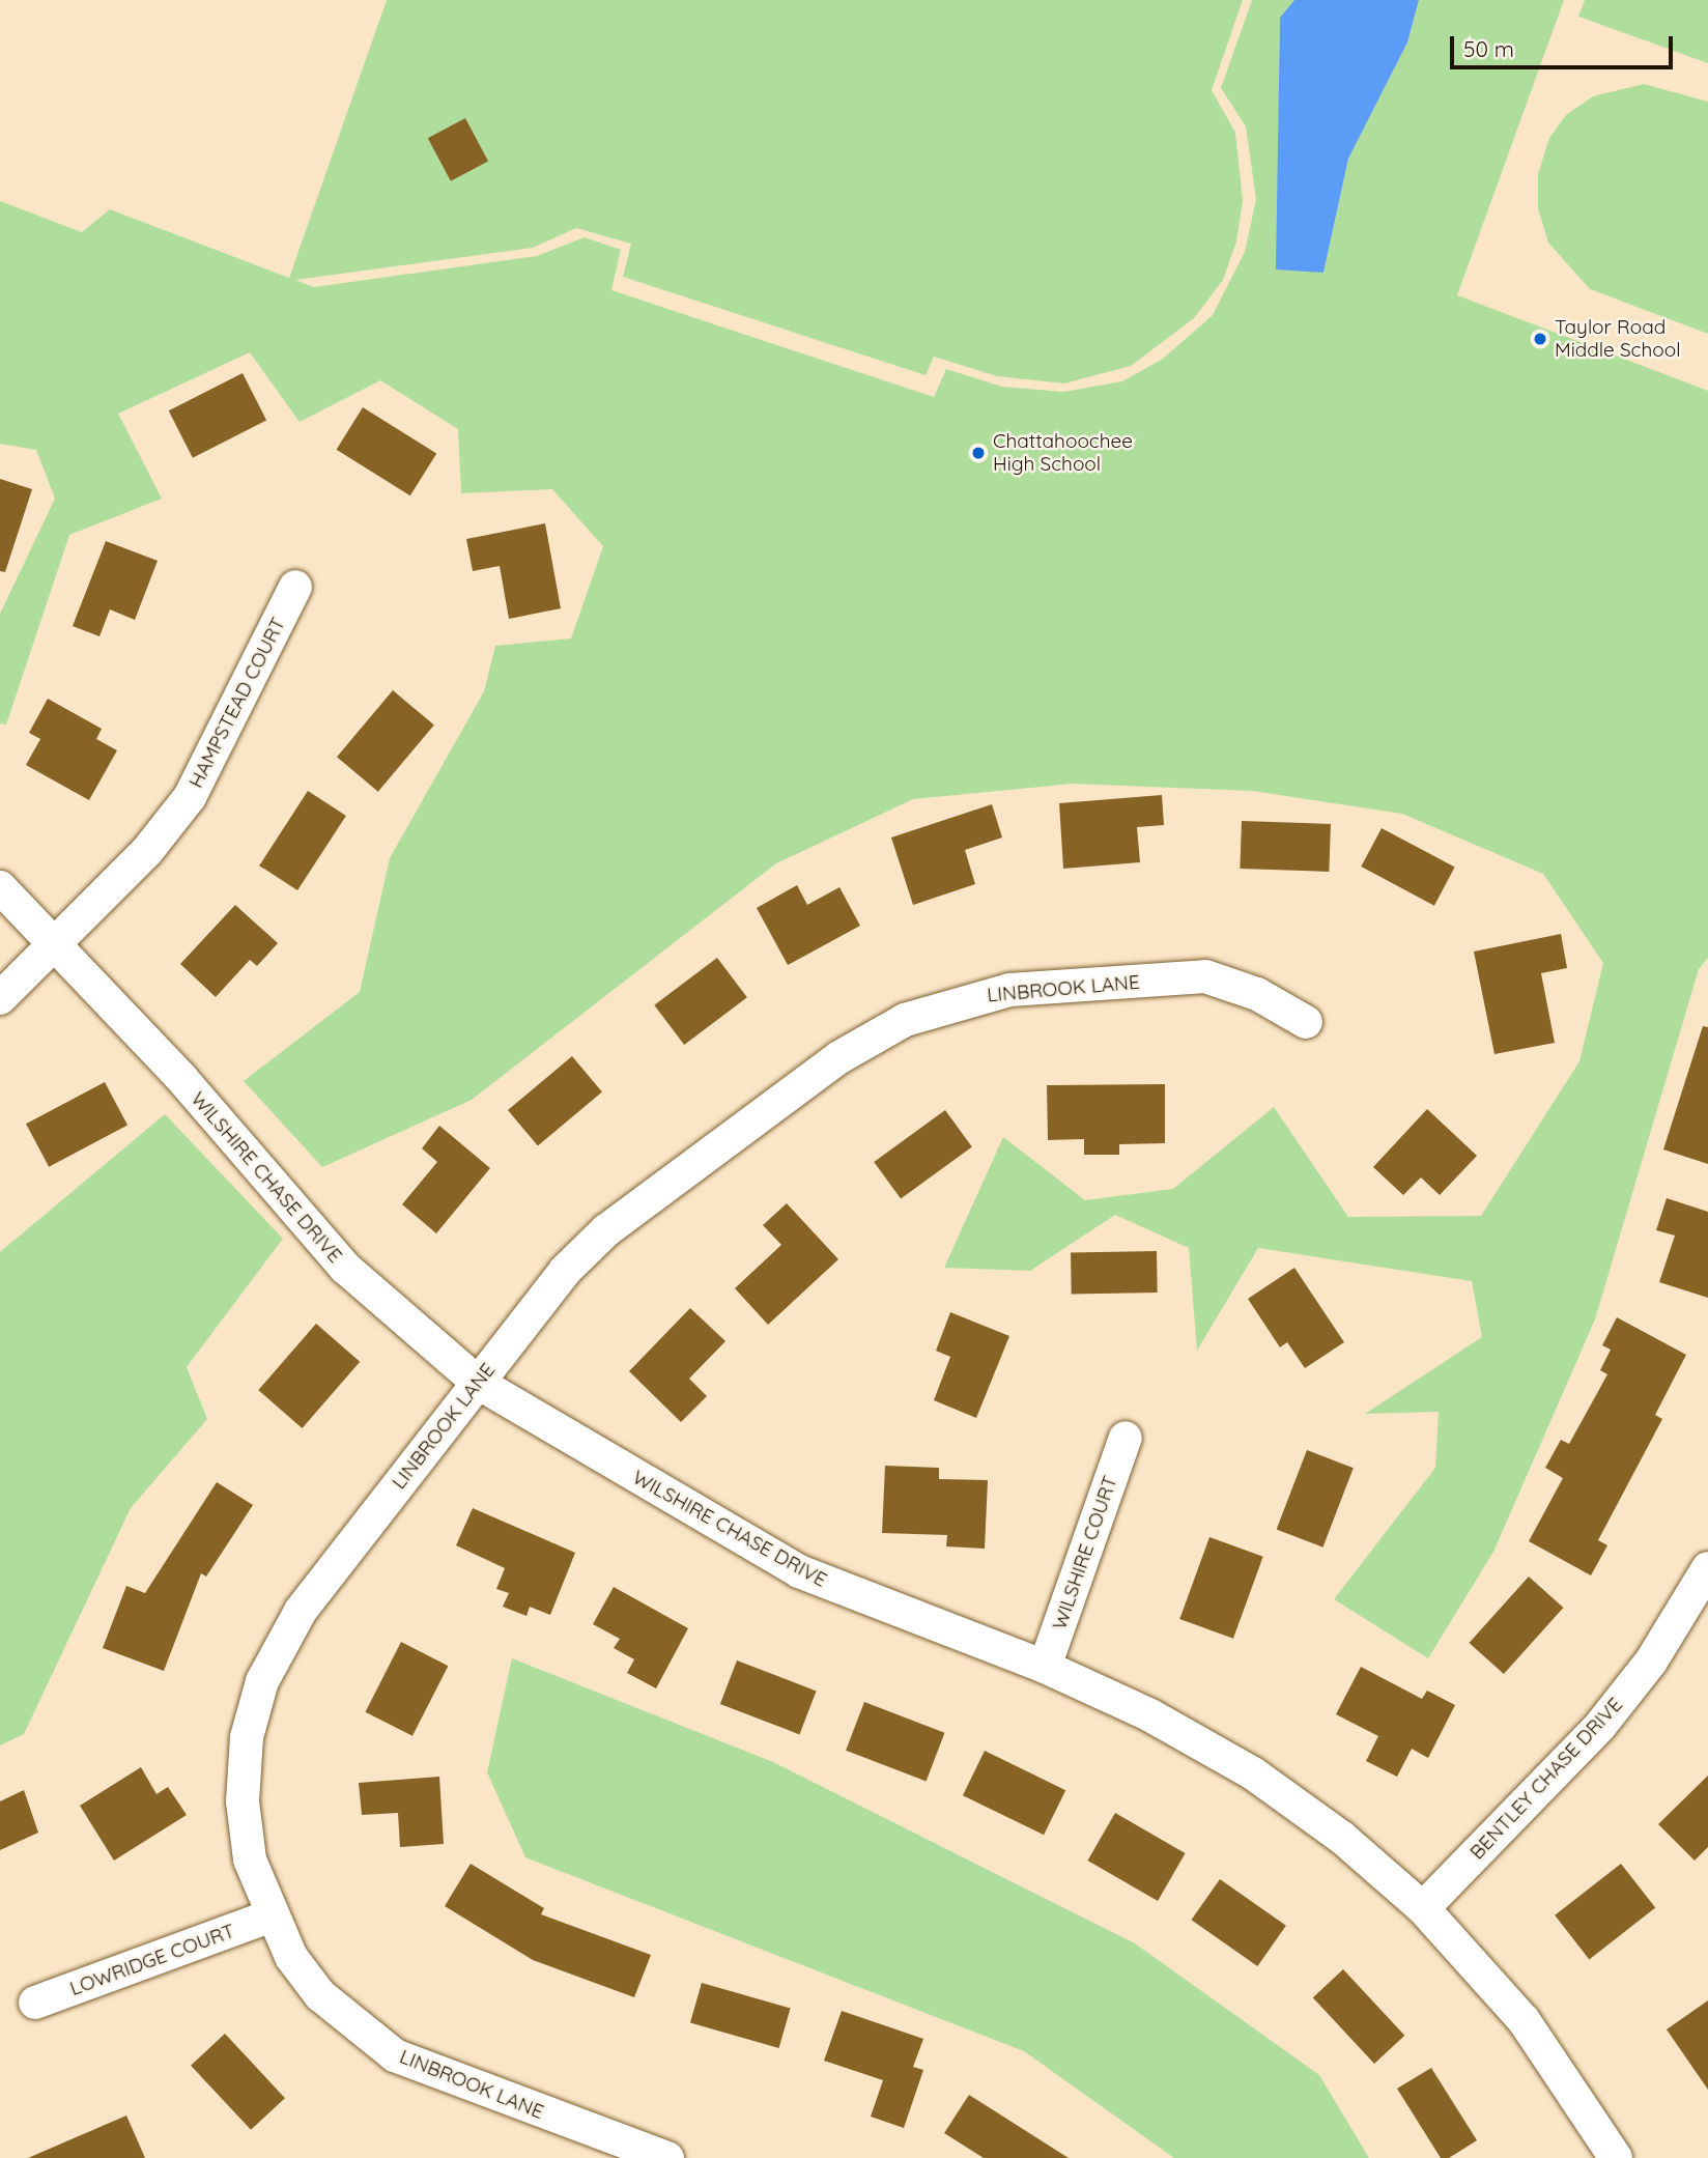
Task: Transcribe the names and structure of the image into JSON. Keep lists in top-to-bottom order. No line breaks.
{"streets":{"street":["HAMPSTEAD COURT","LINBROOK LANE","WILSHIRE CHASE DRIVE","WILSHIRE COURT","BENTLEY CHASE DRIVE","LOWRIDGE COURT"]},"crossings":[["HAMPSTEAD COURT","WILSHIRE CHASE DRIVE"],["LINBROOK LANE","WILSHIRE CHASE DRIVE"],["LINBROOK LANE","LOWRIDGE COURT"],["WILSHIRE CHASE DRIVE","WILSHIRE COURT"],["WILSHIRE CHASE DRIVE","BENTLEY CHASE DRIVE"]],"places":["Taylor Road Middle School","Chattahoochee High School"],"scale_bar":"50 m"}
